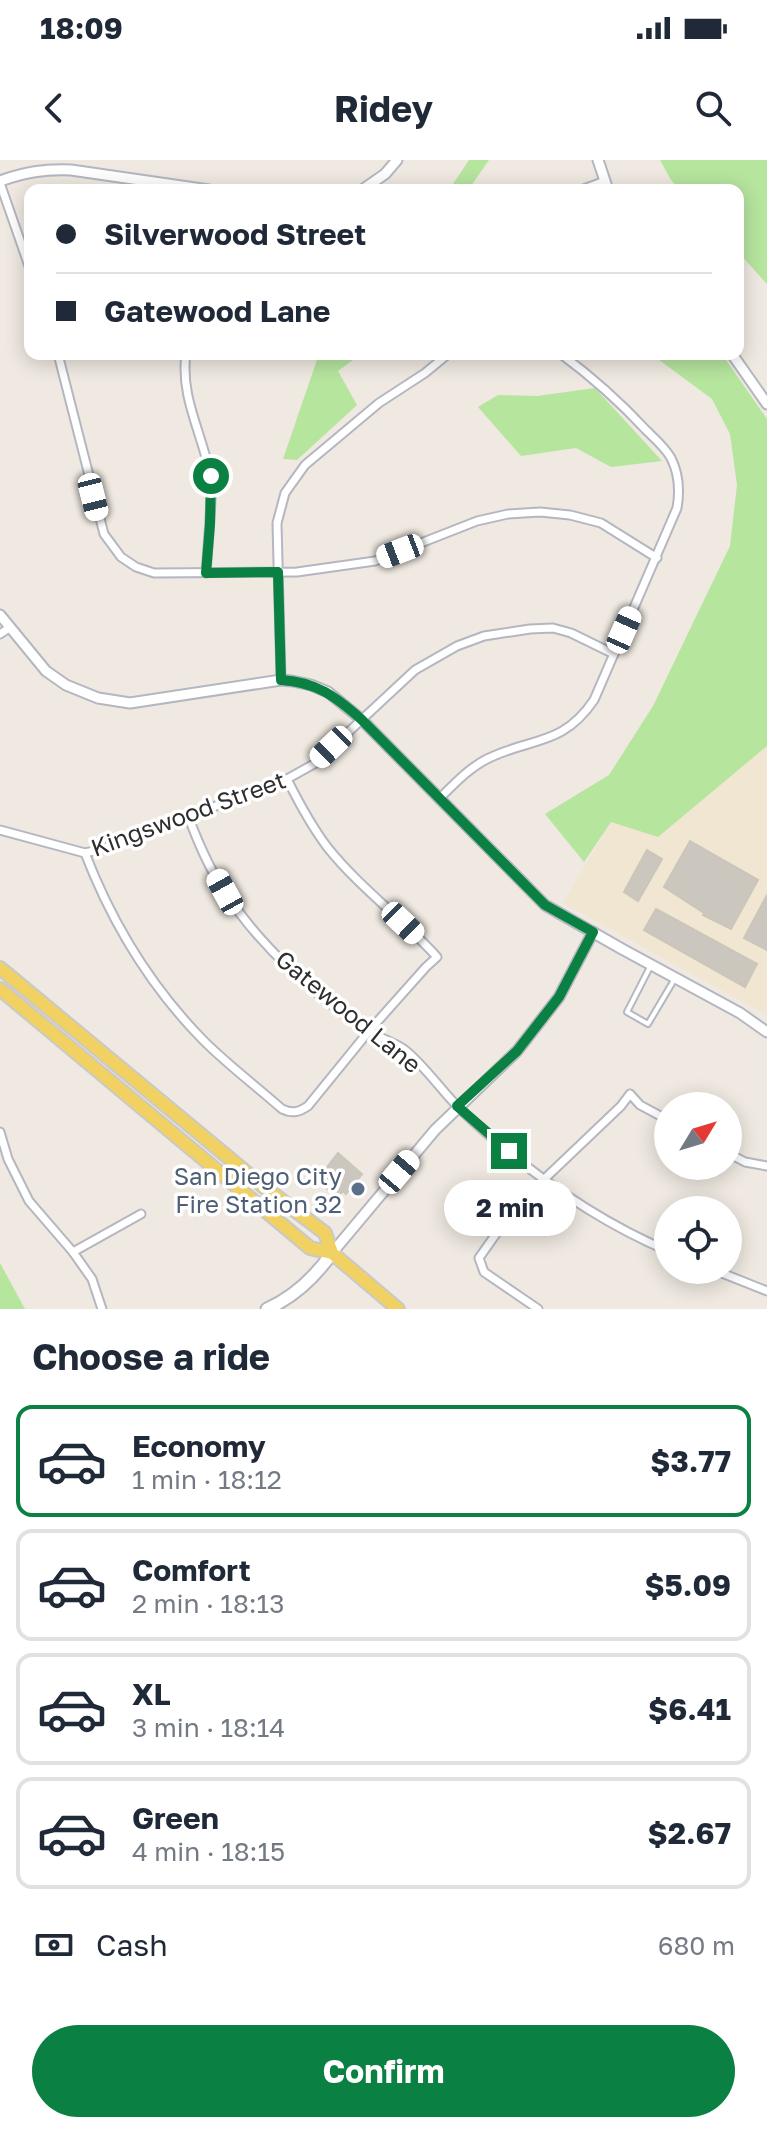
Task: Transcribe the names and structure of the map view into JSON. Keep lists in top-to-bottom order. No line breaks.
{"streets":{"street":["Kingswood Street","Gatewood Lane"]},"crossings":[["Kingswood Street","Gatewood Lane"]],"places":["San Diego City Fire Station 32"],"north":"top right","page":{"status":"18:09","header":"Ridey","banner":["Silverwood Street","Gatewood Lane"],"bubble":"2 min","heading":"Choose a ride","list":[{"name":"Economy","note":"1 min · 18:12","value":"$3.77"},{"name":"Comfort","note":"2 min · 18:13","value":"$5.09"},{"name":"XL","note":"3 min · 18:14","value":"$6.41"},{"name":"Green","note":"4 min · 18:15","value":"$2.67"}],"pay":["Cash","680 m"],"buttons":"Confirm"}}
